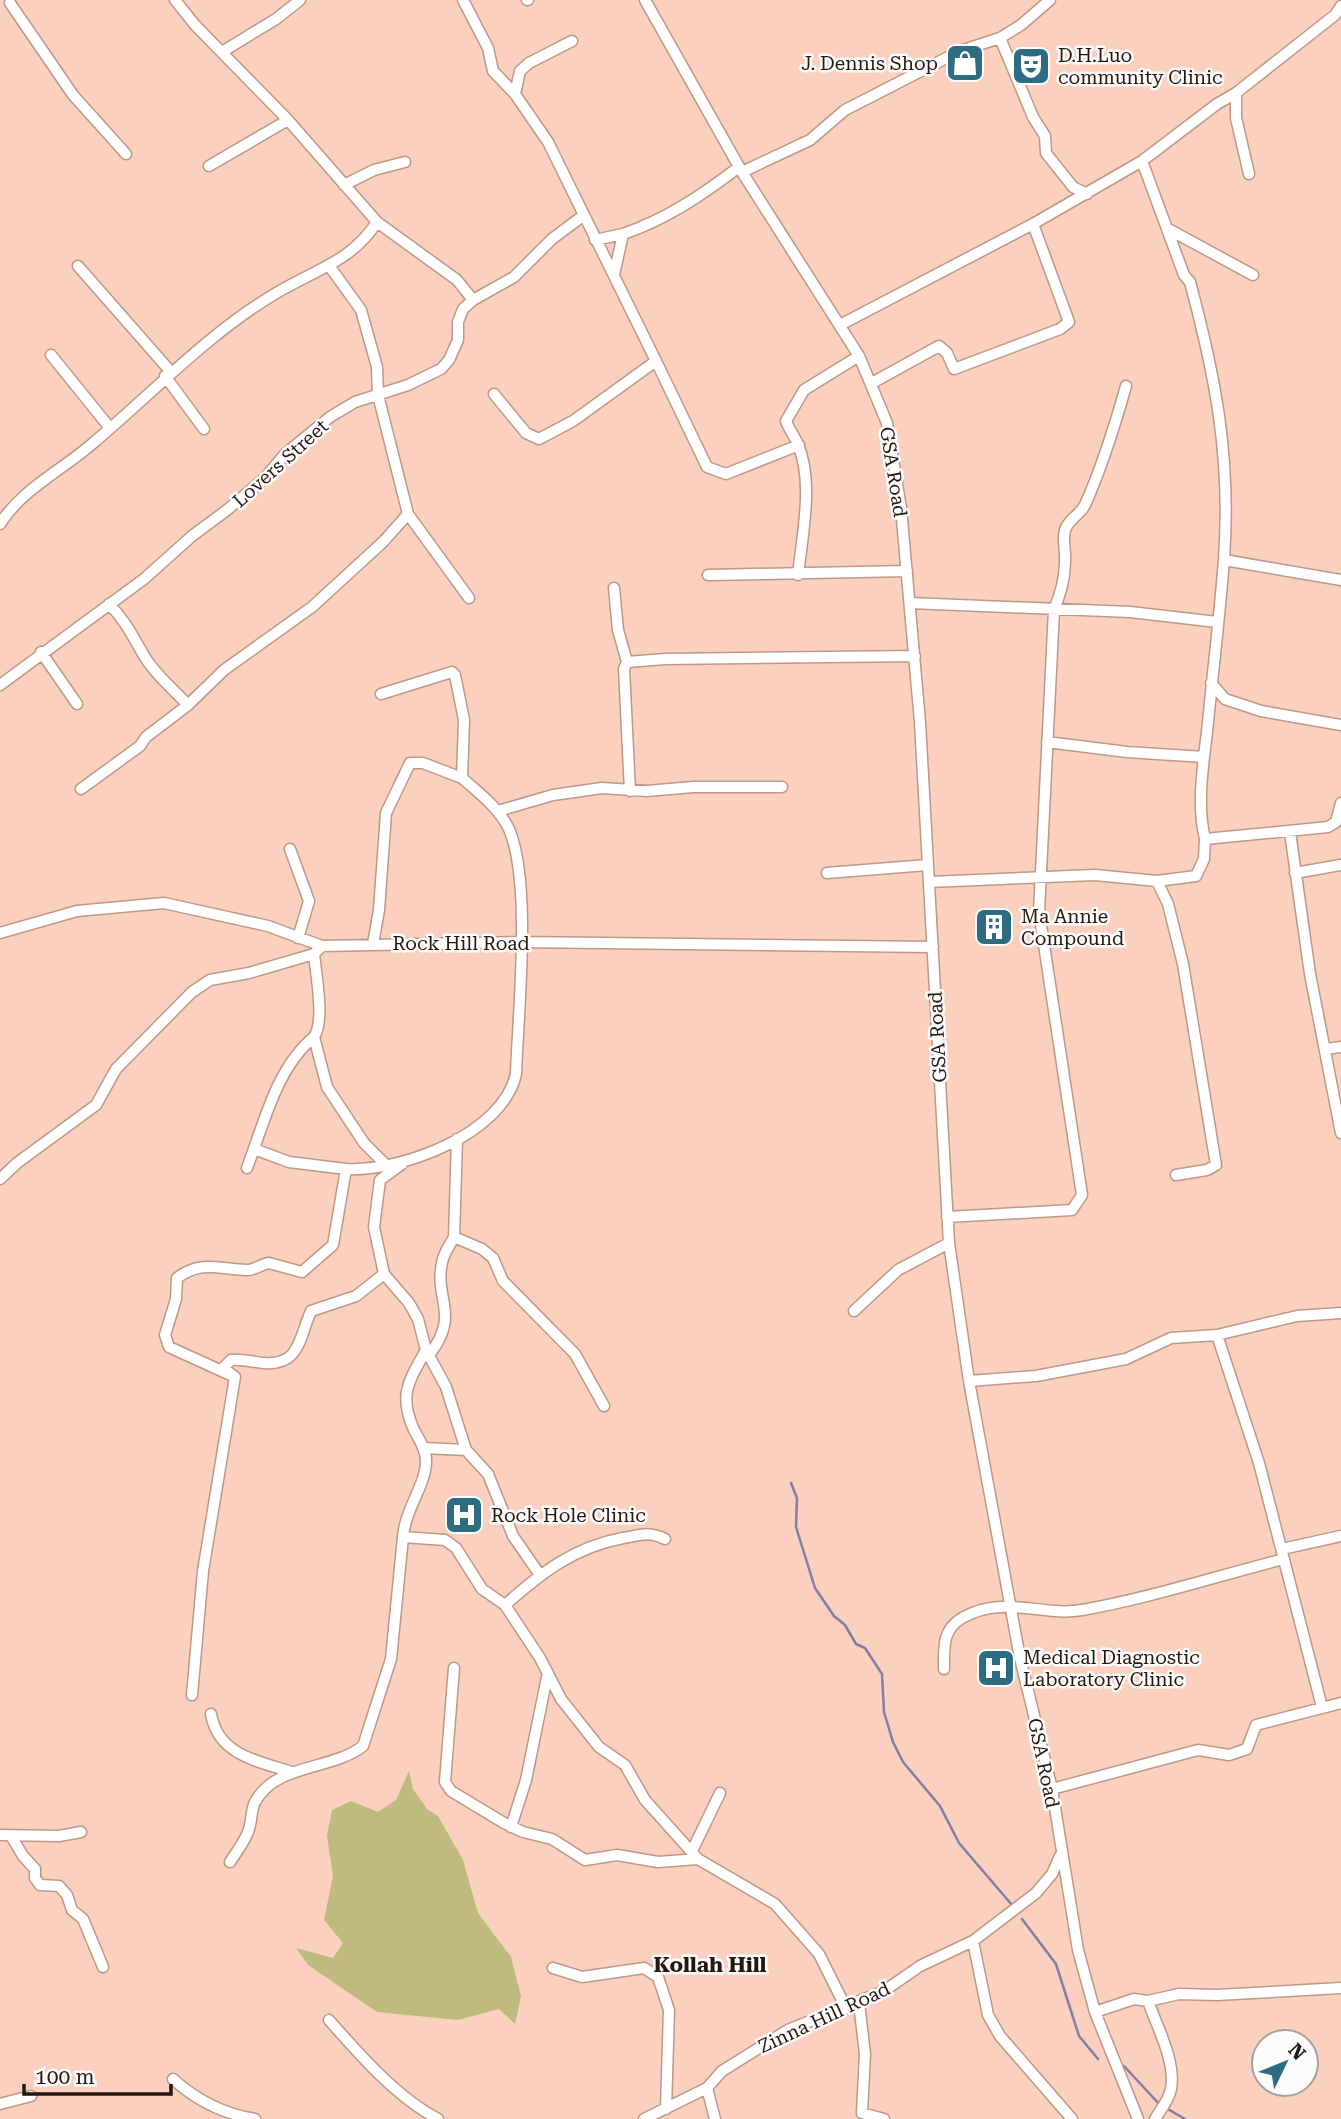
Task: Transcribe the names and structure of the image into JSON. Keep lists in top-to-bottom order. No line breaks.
{"streets":{"street":["Lovers Street","GSA Road","Rock Hill Road","Zinna Hill Road"]},"crossings":[["GSA Road","Rock Hill Road"],["GSA Road","Zinna Hill Road"]],"districts":["Kollah Hill"],"places":{"shop":["J. Dennis Shop"],"theatre":["D.H.Luo community Clinic"],"building":["Ma Annie Compound"],"hospital":["Rock Hole Clinic","Medical Diagnostic Laboratory Clinic"]},"scale_bar":"100 m","north":"top right"}
